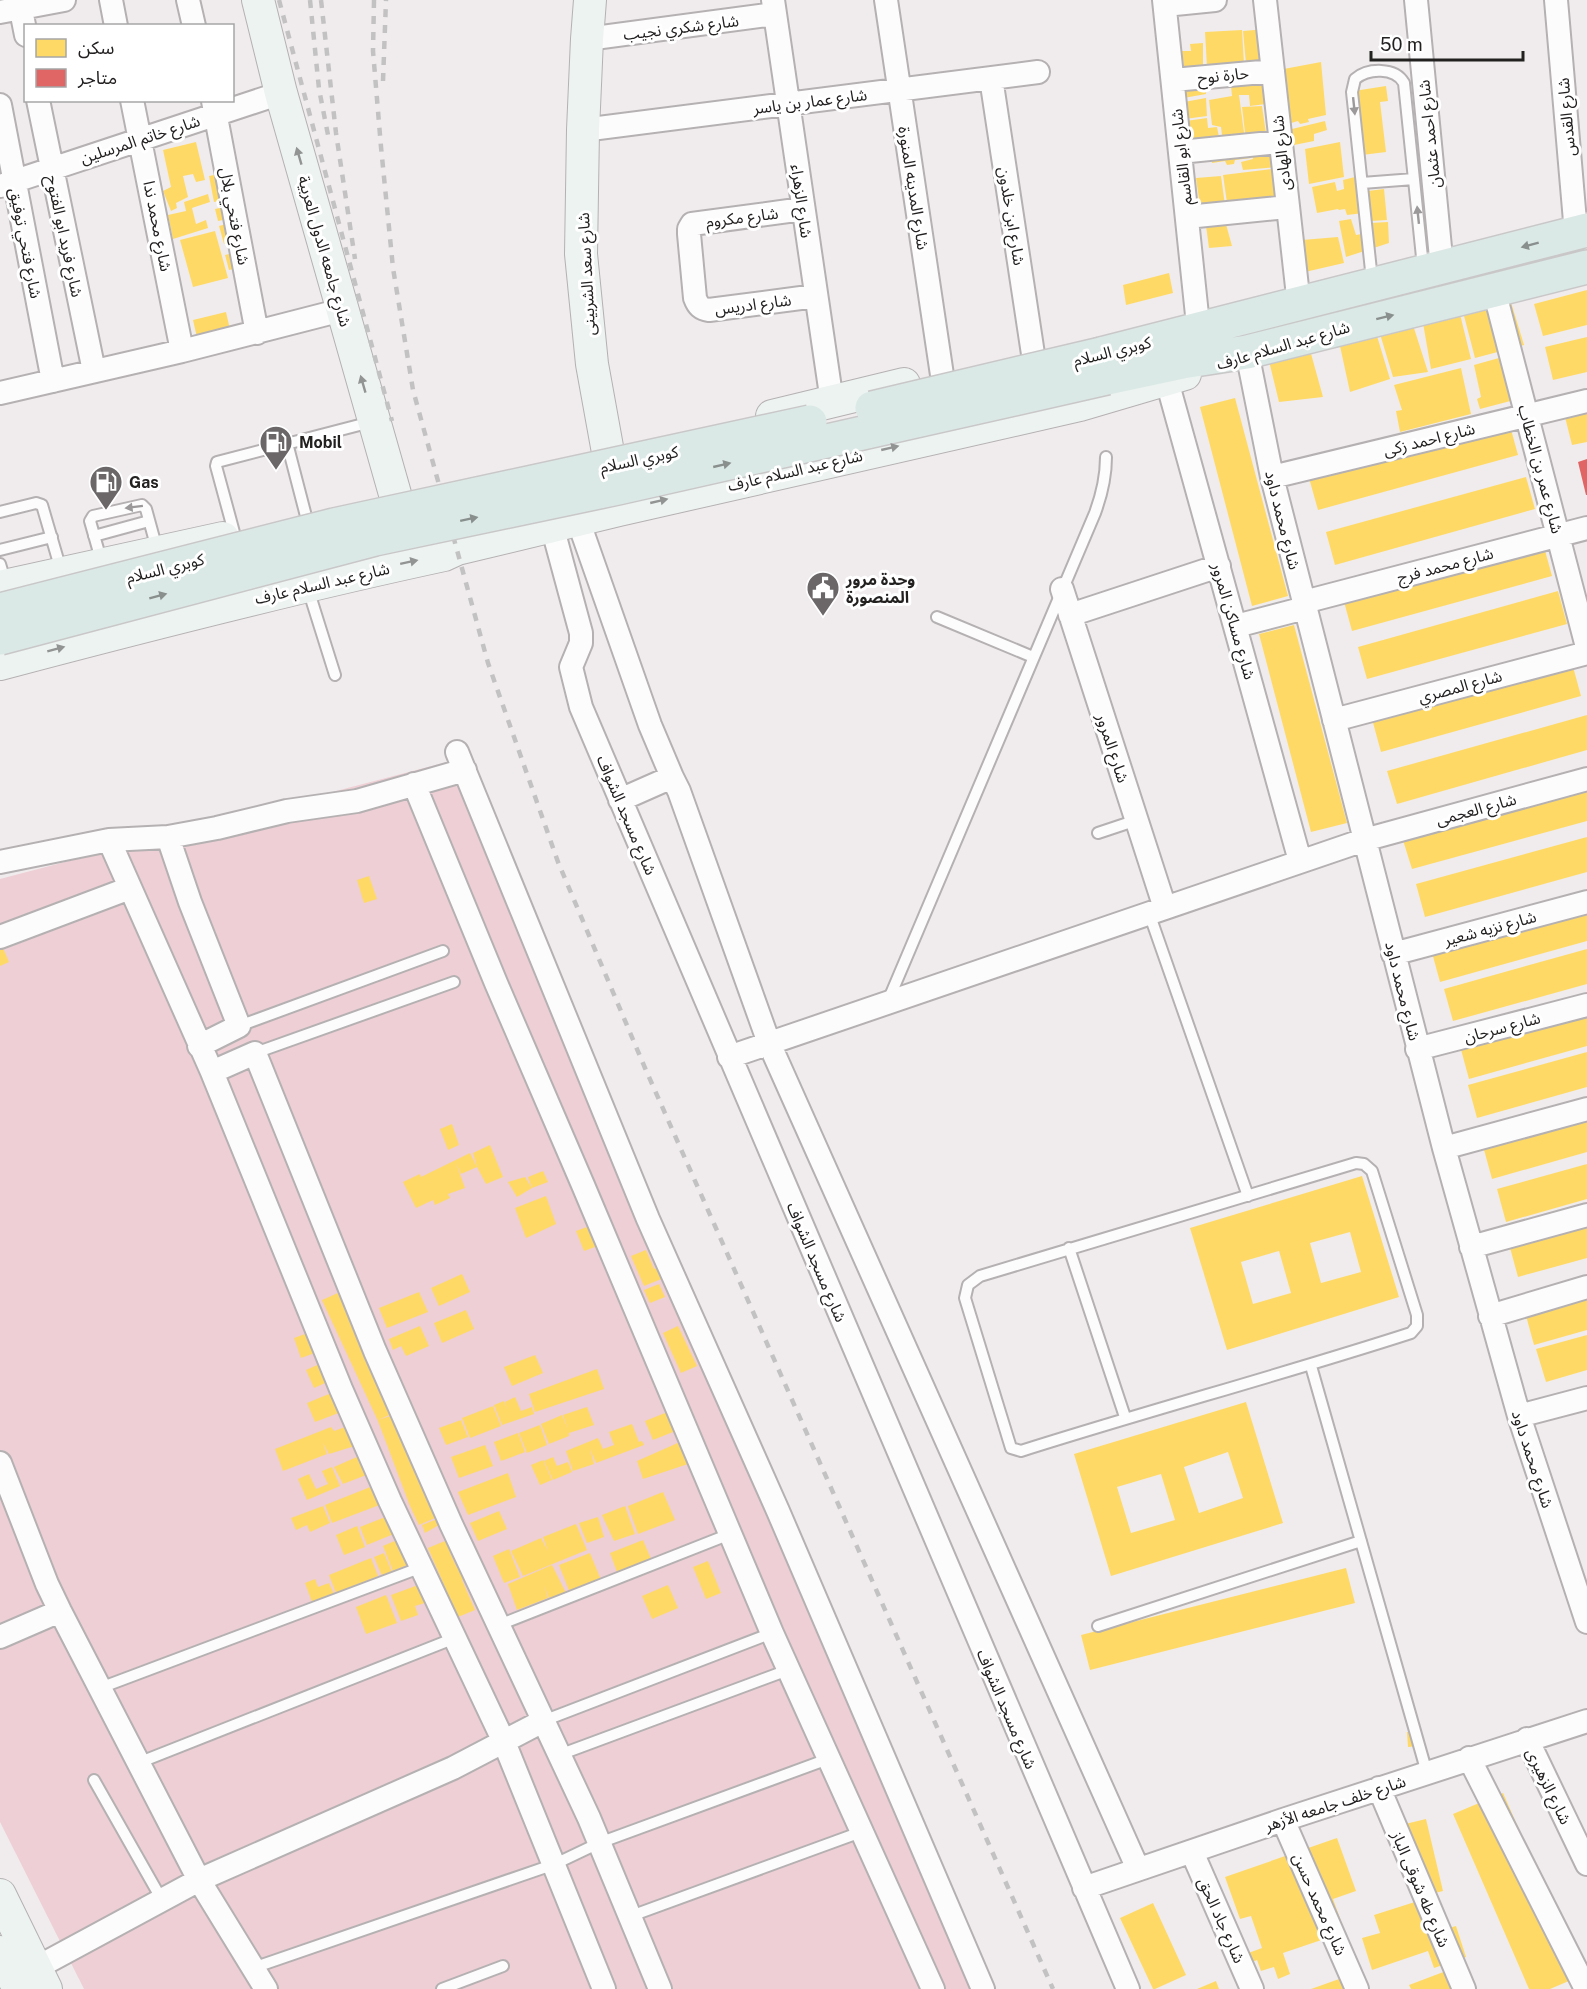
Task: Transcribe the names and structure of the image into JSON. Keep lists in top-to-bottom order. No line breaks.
{"streets":{"main road":["شارع جامعه الدول العربية","شارع سعد الشربينى","شارع عبد السلام عارف","كوبري السلام"],"street":["شارع شكري نجيب","حارة نوح","شارع عمار بن ياسر","شارع القدس","شارع احمد عثمان","شارع خاتم المرسلين","شارع الهادى","شارع ابو القاسم","شارع المدينه المنورة","شارع الزهراء","شارع فتحي بلال","شارع ابن خلدون","شارع مكروم","شارع محمد ندا","شارع فريد ابو الفتوح","شارع فتحي توفيق","شارع ادريس","شارع احمد زكى","شارع عمر بن الخطاب","شارع محمد داود","شارع محمد فرج","شارع مساكن المرور","شارع المصري","شارع المرور","شارع العجمى","شارع مسجد الشواف","شارع نزيه شعير","شارع سرحان","شارع الزهيرى","شارع خلف جامعه الأزهر","شارع طه شوقى الباز","شارع محمد حسن","شارع جاد الحق"]},"crossings":[["شارع شكري نجيب","شارع الزهراء"],["شارع شكري نجيب","شارع سعد الشربينى"],["حارة نوح","شارع الهادى"],["حارة نوح","شارع ابو القاسم"],["شارع عمار بن ياسر","شارع المدينه المنورة"],["شارع عمار بن ياسر","شارع الزهراء"],["شارع عمار بن ياسر","شارع ابن خلدون"],["شارع عمار بن ياسر","شارع سعد الشربينى"],["شارع القدس","شارع عبد السلام عارف"],["شارع احمد عثمان","شارع عبد السلام عارف"],["شارع خاتم المرسلين","شارع فتحي بلال"],["شارع خاتم المرسلين","شارع محمد ندا"],["شارع خاتم المرسلين","شارع فريد ابو الفتوح"],["شارع خاتم المرسلين","شارع فتحي توفيق"],["شارع خاتم المرسلين","شارع جامعه الدول العربية"],["شارع الهادى","شارع عبد السلام عارف"],["شارع الهادى","كوبري السلام"],["شارع ابو القاسم","شارع عبد السلام عارف"],["شارع المدينه المنورة","شارع عبد السلام عارف"],["شارع الزهراء","شارع مكروم"],["شارع الزهراء","شارع ادريس"],["شارع الزهراء","شارع عبد السلام عارف"],["شارع ابن خلدون","شارع عبد السلام عارف"],["شارع مكروم","شارع ادريس"],["شارع جامعه الدول العربية","شارع عبد السلام عارف"],["شارع سعد الشربينى","شارع عبد السلام عارف"],["شارع عبد السلام عارف","كوبري السلام"],["شارع عبد السلام عارف","شارع عمر بن الخطاب"],["شارع عبد السلام عارف","شارع محمد داود"],["شارع عبد السلام عارف","شارع مساكن المرور"],["شارع عبد السلام عارف","شارع مسجد الشواف"],["كوبري السلام","شارع محمد داود"],["شارع احمد زكى","شارع عمر بن الخطاب"],["شارع احمد زكى","شارع محمد داود"],["شارع عمر بن الخطاب","شارع محمد فرج"],["شارع محمد داود","شارع محمد فرج"],["شارع محمد داود","شارع المصري"],["شارع محمد داود","شارع العجمى"],["شارع محمد داود","شارع نزيه شعير"],["شارع محمد داود","شارع سرحان"],["شارع محمد فرج","شارع مساكن المرور"],["شارع مساكن المرور","شارع العجمى"],["شارع المرور","شارع العجمى"],["شارع العجمى","شارع مسجد الشواف"],["شارع مسجد الشواف","شارع خلف جامعه الأزهر"],["شارع الزهيرى","شارع خلف جامعه الأزهر"],["شارع خلف جامعه الأزهر","شارع طه شوقى الباز"],["شارع خلف جامعه الأزهر","شارع محمد حسن"],["شارع خلف جامعه الأزهر","شارع جاد الحق"]],"one_way":["شارع جامعه الدول العربية"],"places":{"fuel station":["Mobil","Gas"],"public building":["وحدة مرور المنصورة"]},"legend":["سكن","متاجر"],"scale_bar":"50 m"}
